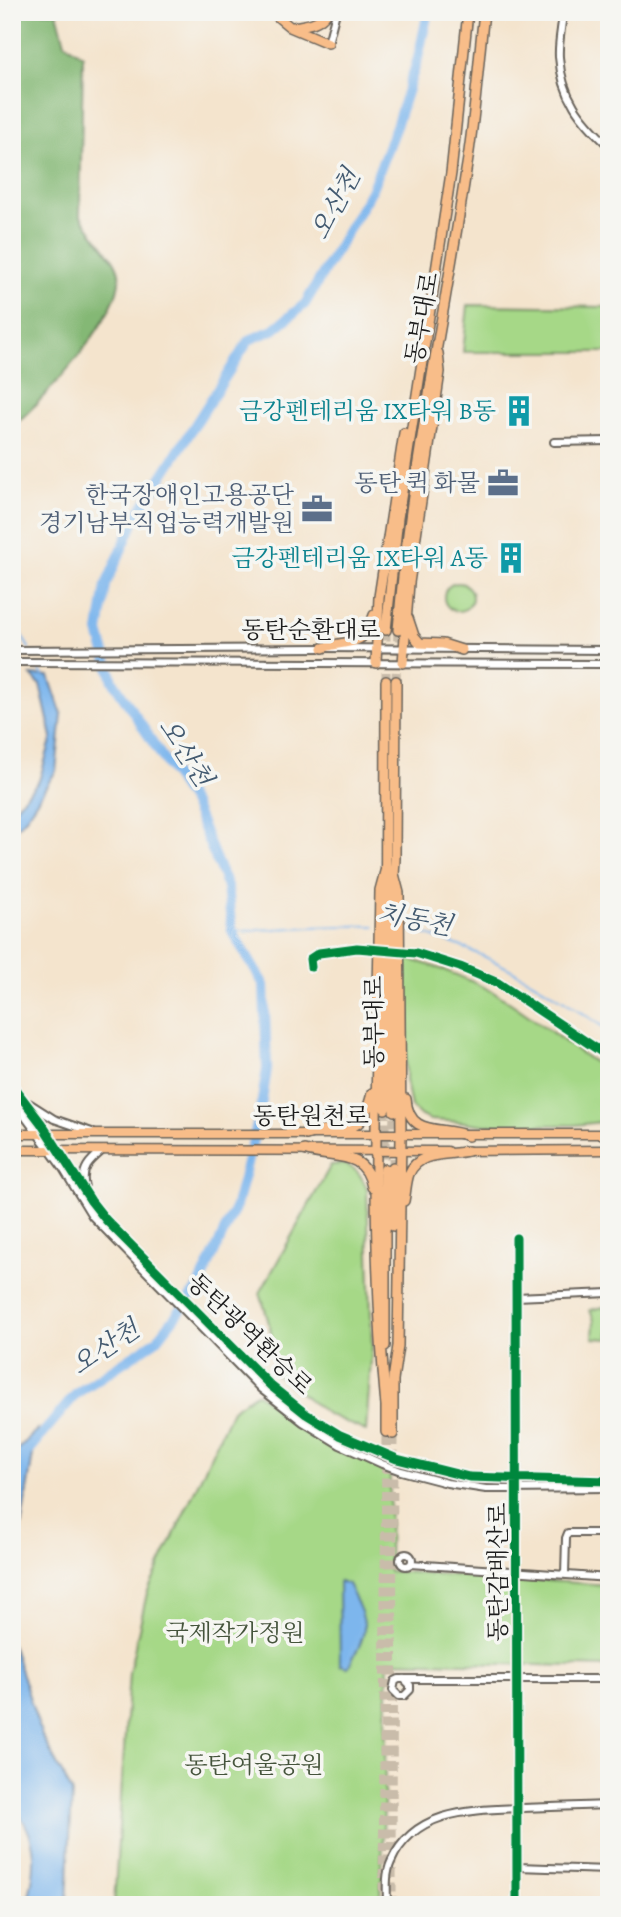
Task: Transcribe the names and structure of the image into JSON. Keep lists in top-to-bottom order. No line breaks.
{"streets":{"highway":["동부대로"],"main road":["동탄원천로"],"street":["동탄순환대로","동탄광역환승로","동탄감배산로"]},"crossings":[["동탄원천로","동탄광역환승로"],["동탄광역환승로","동탄감배산로"]],"water":["오산천","치동천"],"parks":["국제작가정원","동탄여울공원"],"places":{"building":["금강펜테리움 IX타워 B동","금강펜테리움 IX타워 A동"],"office":["동탄 퀵 화물","한국장애인고용공단 경기남부직업능력개발원"]}}
